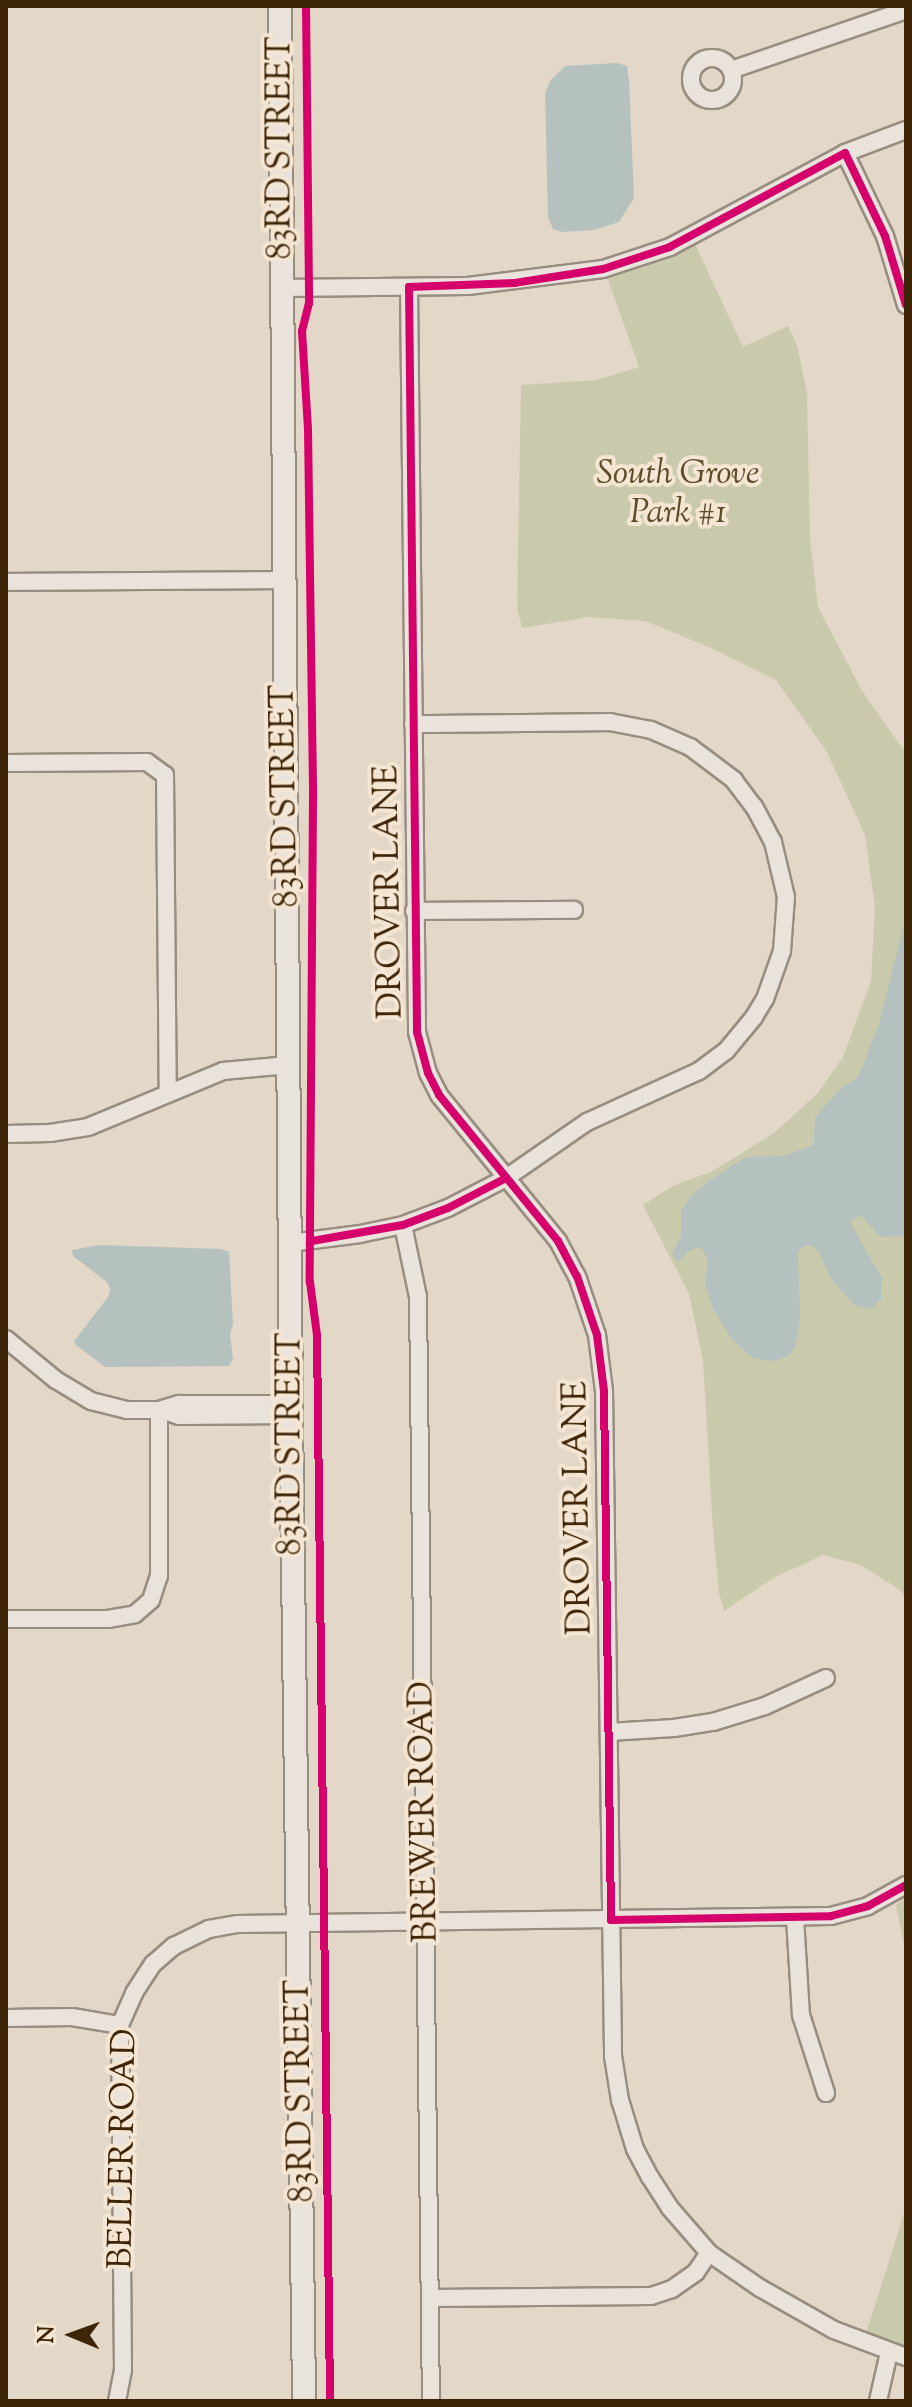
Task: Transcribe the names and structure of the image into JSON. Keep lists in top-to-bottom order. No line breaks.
{"streets":{"main road":["83RD STREET"],"street":["DROVER LANE","BREWER ROAD","BELLER ROAD"]},"crossings":[["83RD STREET","BELLER ROAD"],["DROVER LANE","BELLER ROAD"],["BREWER ROAD","BELLER ROAD"]],"parks":["South Grove Park #1"],"north":"left"}
